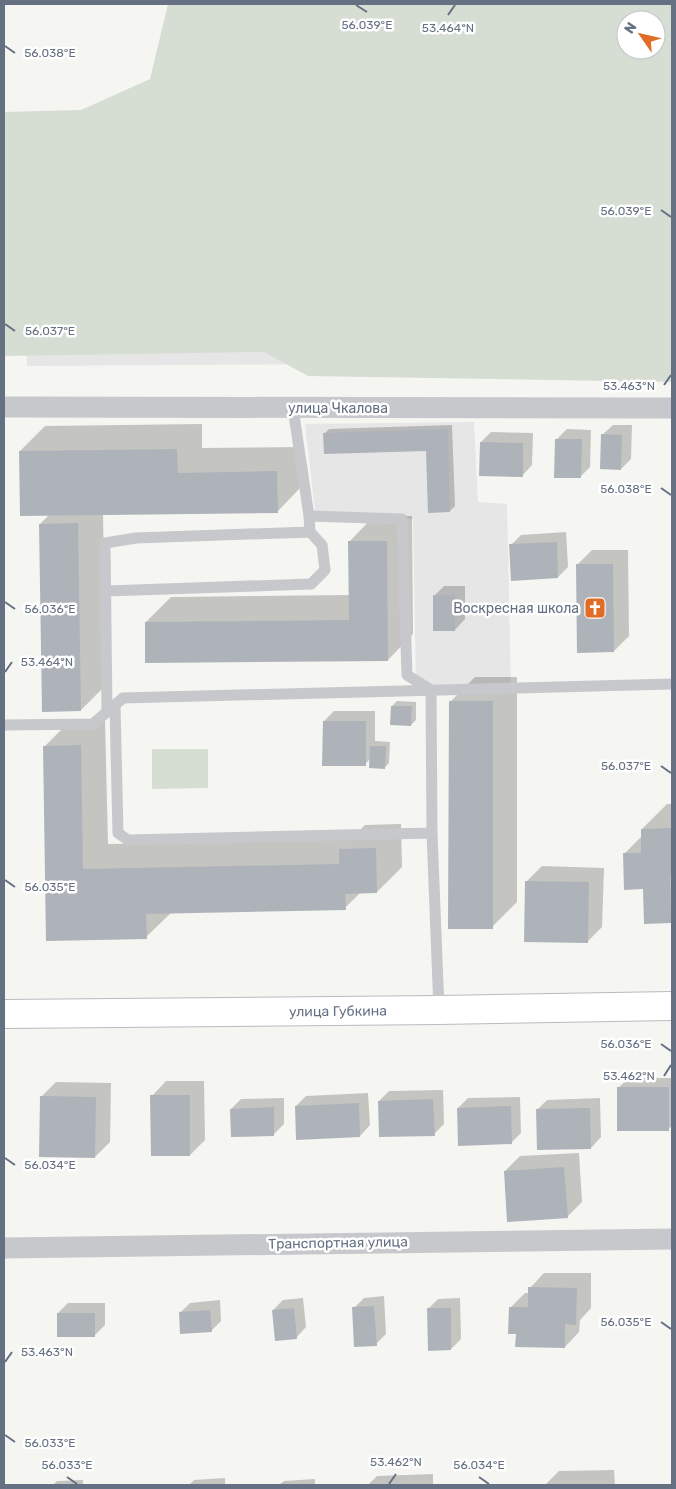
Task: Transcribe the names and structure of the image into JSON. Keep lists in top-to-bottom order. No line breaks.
{"streets":{"main road":["улица Губкина"],"street":["улица Чкалова","Транспортная улица"]},"places":{"church":["Воскресная школа"]},"north":"top left","coordinates":["56.039°E","53.464°N","56.038°E","56.037°E","53.463°N","56.036°E","56.035°E","53.462°N","56.034°E","56.033°E"]}
